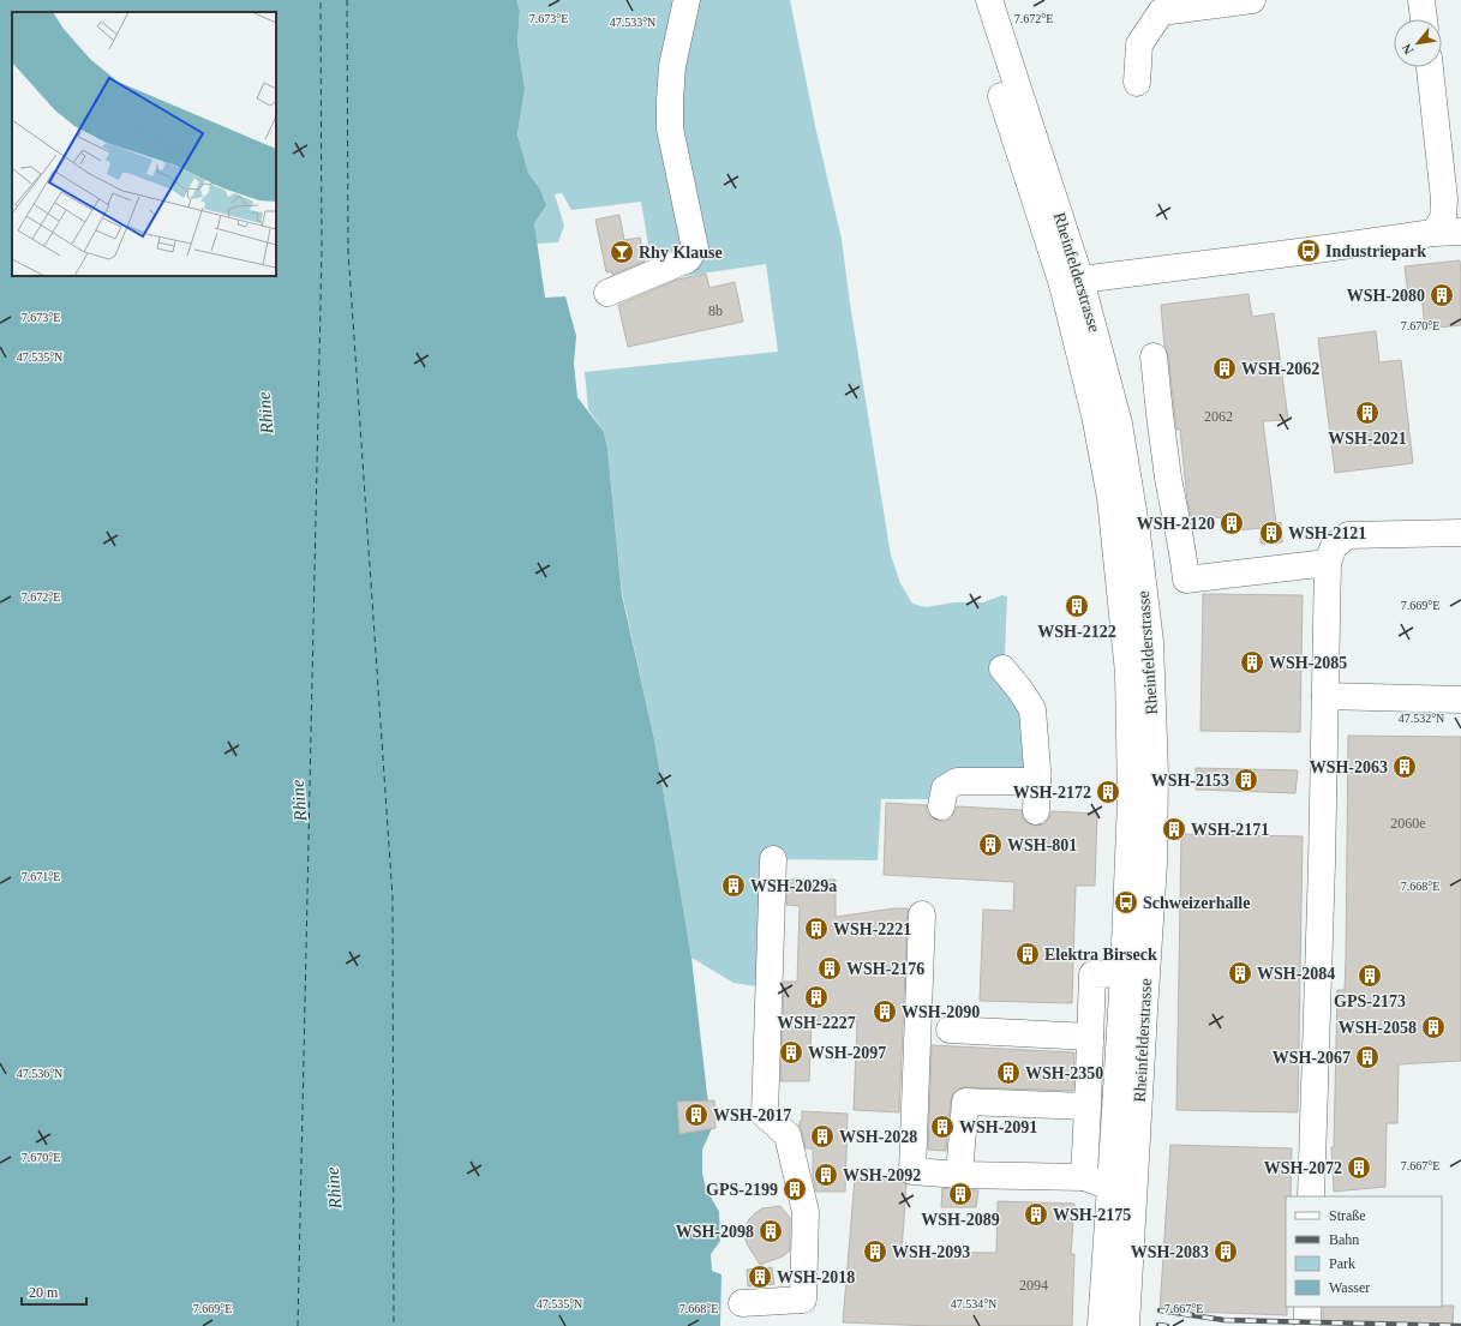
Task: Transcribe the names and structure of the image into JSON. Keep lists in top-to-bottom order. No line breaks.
{"streets":{"main road":["Rheinfelderstrasse"]},"water":["Rhine"],"places":{"bus stop":["Industriepark","Schweizerhalle"],"bar":["Rhy Klause"],"building":["WSH-2080","WSH-2062","WSH-2021","WSH-2120","WSH-2121","WSH-2122","WSH-2085","WSH-2063","WSH-2153","WSH-2172","WSH-2171","WSH-801","WSH-2029a","WSH-2221","Elektra Birseck","WSH-2176","WSH-2084","GPS-2173","WSH-2227","WSH-2090","WSH-2058","WSH-2097","WSH-2067","WSH-2350","WSH-2017","WSH-2091","WSH-2028","WSH-2072","WSH-2092","GPS-2199","WSH-2089","WSH-2175","WSH-2098","WSH-2093","WSH-2083","WSH-2018"]},"house_numbers":["8b","2062","2060e","2094"],"legend":["Straße","Bahn","Park","Wasser"],"scale_bar":"20 m","north":"bottom left","coordinates":["7.673°E","7.672°E","47.533°N","7.670°E","47.535°N","7.669°E","47.532°N","7.671°E","7.668°E","47.536°N","7.667°E","47.534°N"]}
